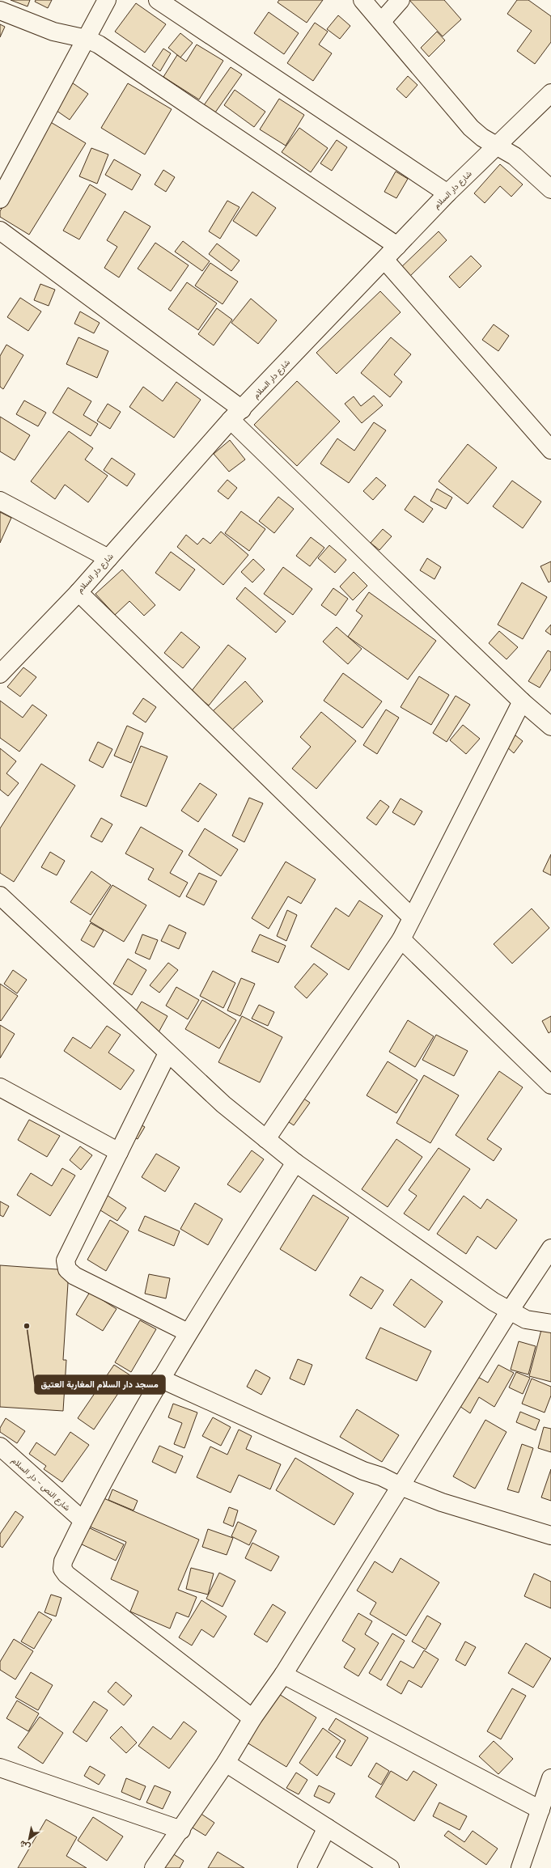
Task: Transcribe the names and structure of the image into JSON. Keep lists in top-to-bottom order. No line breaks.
{"streets":{"street":["شارع دار السلام","شارع النص - دار السلام"]},"places":["مسجد دار السلام المغاربة العتيق"],"north":"bottom left"}
